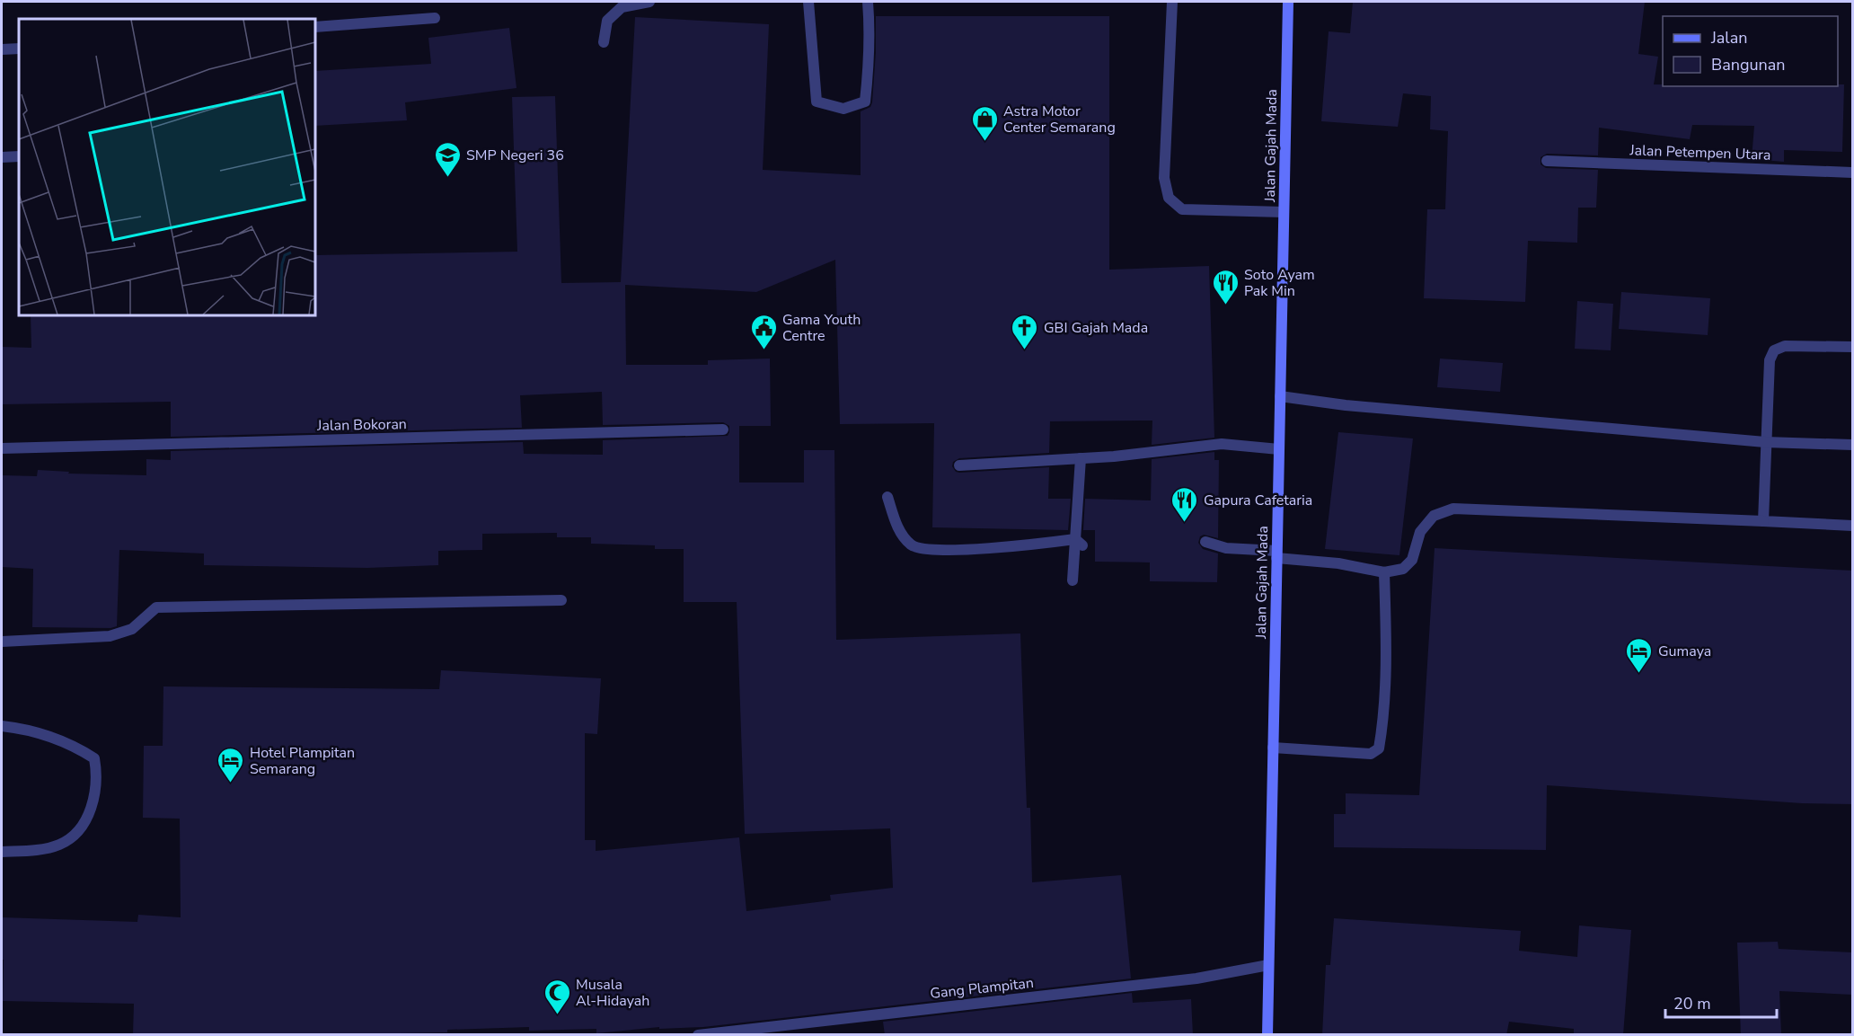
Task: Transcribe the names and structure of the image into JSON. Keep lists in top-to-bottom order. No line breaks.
{"streets":{"main road":["Jalan Gajah Mada"],"street":["Jalan Petempen Utara","Jalan Bokoran","Gang Plampitan"]},"crossings":[["Jalan Gajah Mada","Gang Plampitan"]],"places":{"shop":["Astra Motor Center Semarang"],"school or university":["SMP Negeri 36"],"restaurant":["Soto Ayam Pak Min","Gapura Cafetaria"],"public building":["Gama Youth Centre"],"church":["GBI Gajah Mada"],"hotel":["Gumaya","Hotel Plampitan Semarang"],"mosque":["Musala Al-Hidayah"]},"legend":["Jalan","Bangunan"],"scale_bar":"20 m"}
